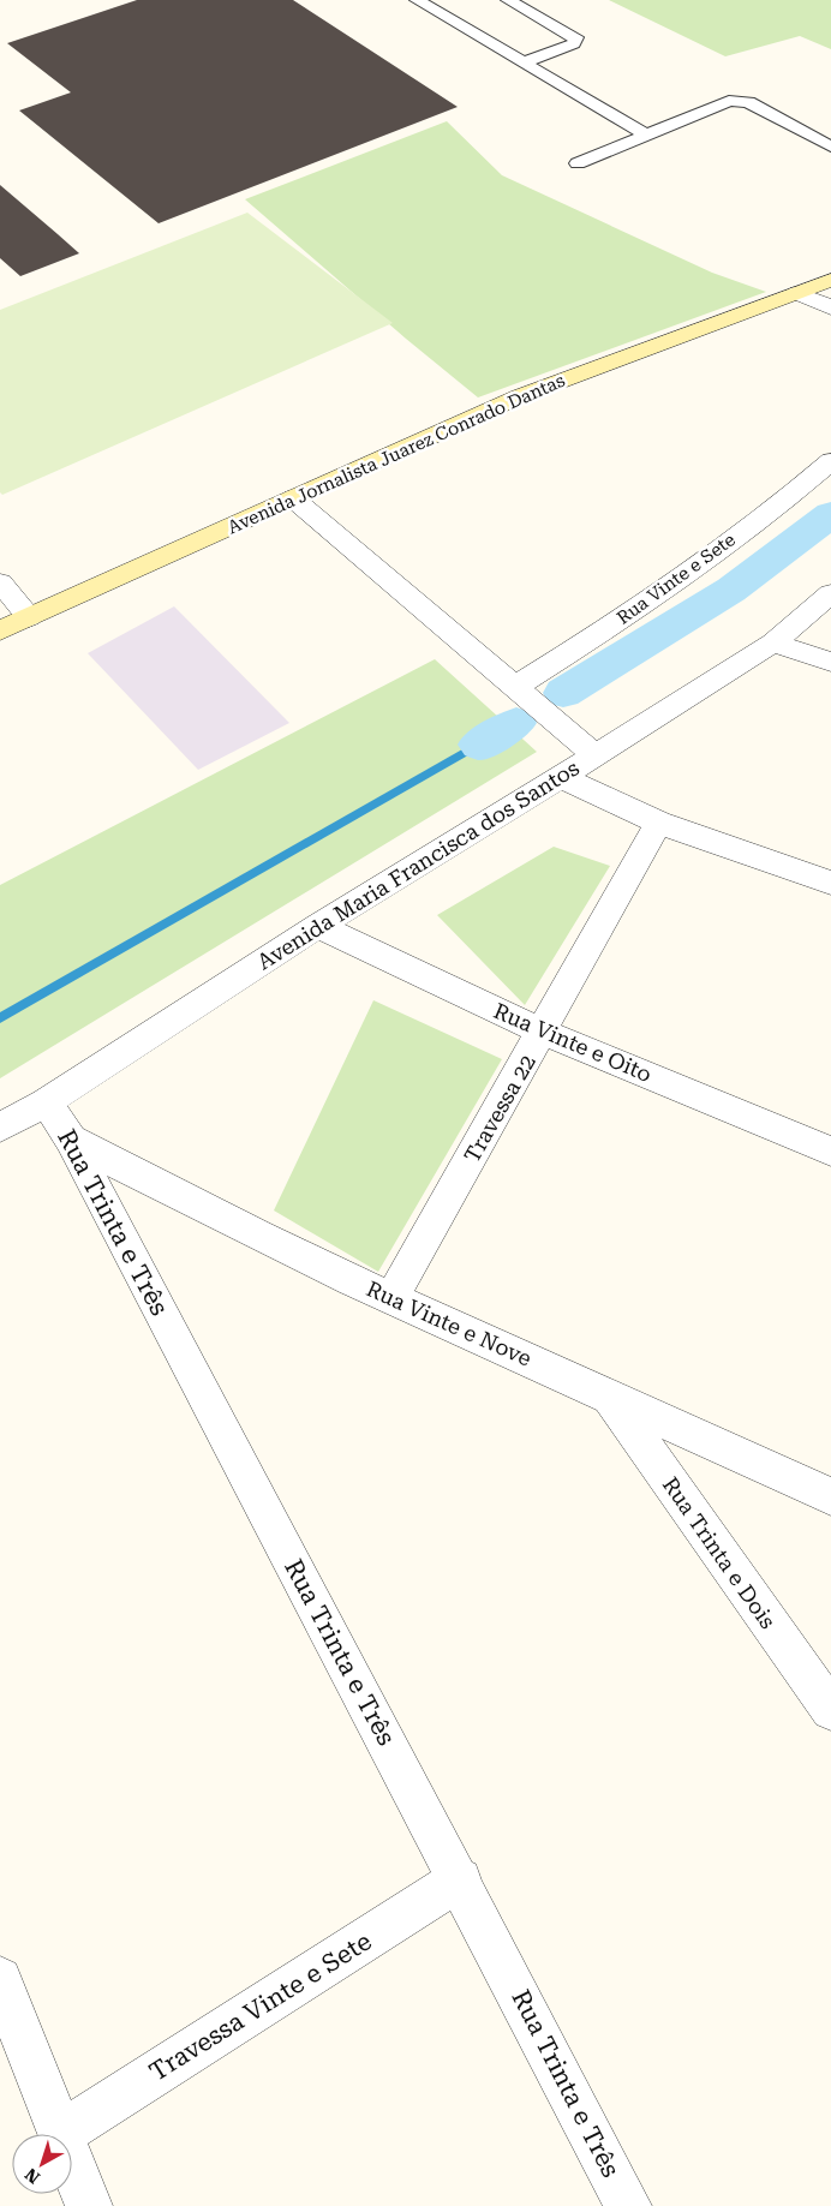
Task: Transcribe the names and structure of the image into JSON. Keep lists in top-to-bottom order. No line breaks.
{"streets":{"main road":["Avenida Jornalista Juarez Conrado Dantas"],"street":["Rua Vinte e Sete","Avenida Maria Francisca dos Santos","Rua Vinte e Oito","Travessa 22","Rua Trinta e Três","Rua Vinte e Nove","Rua Trinta e Dois","Travessa Vinte e Sete"]},"crossings":[["Avenida Maria Francisca dos Santos","Rua Vinte e Oito"],["Avenida Maria Francisca dos Santos","Rua Trinta e Três"],["Rua Vinte e Oito","Travessa 22"],["Travessa 22","Rua Vinte e Nove"],["Rua Trinta e Três","Rua Vinte e Nove"],["Rua Trinta e Três","Travessa Vinte e Sete"],["Rua Vinte e Nove","Rua Trinta e Dois"]],"north":"bottom left"}
